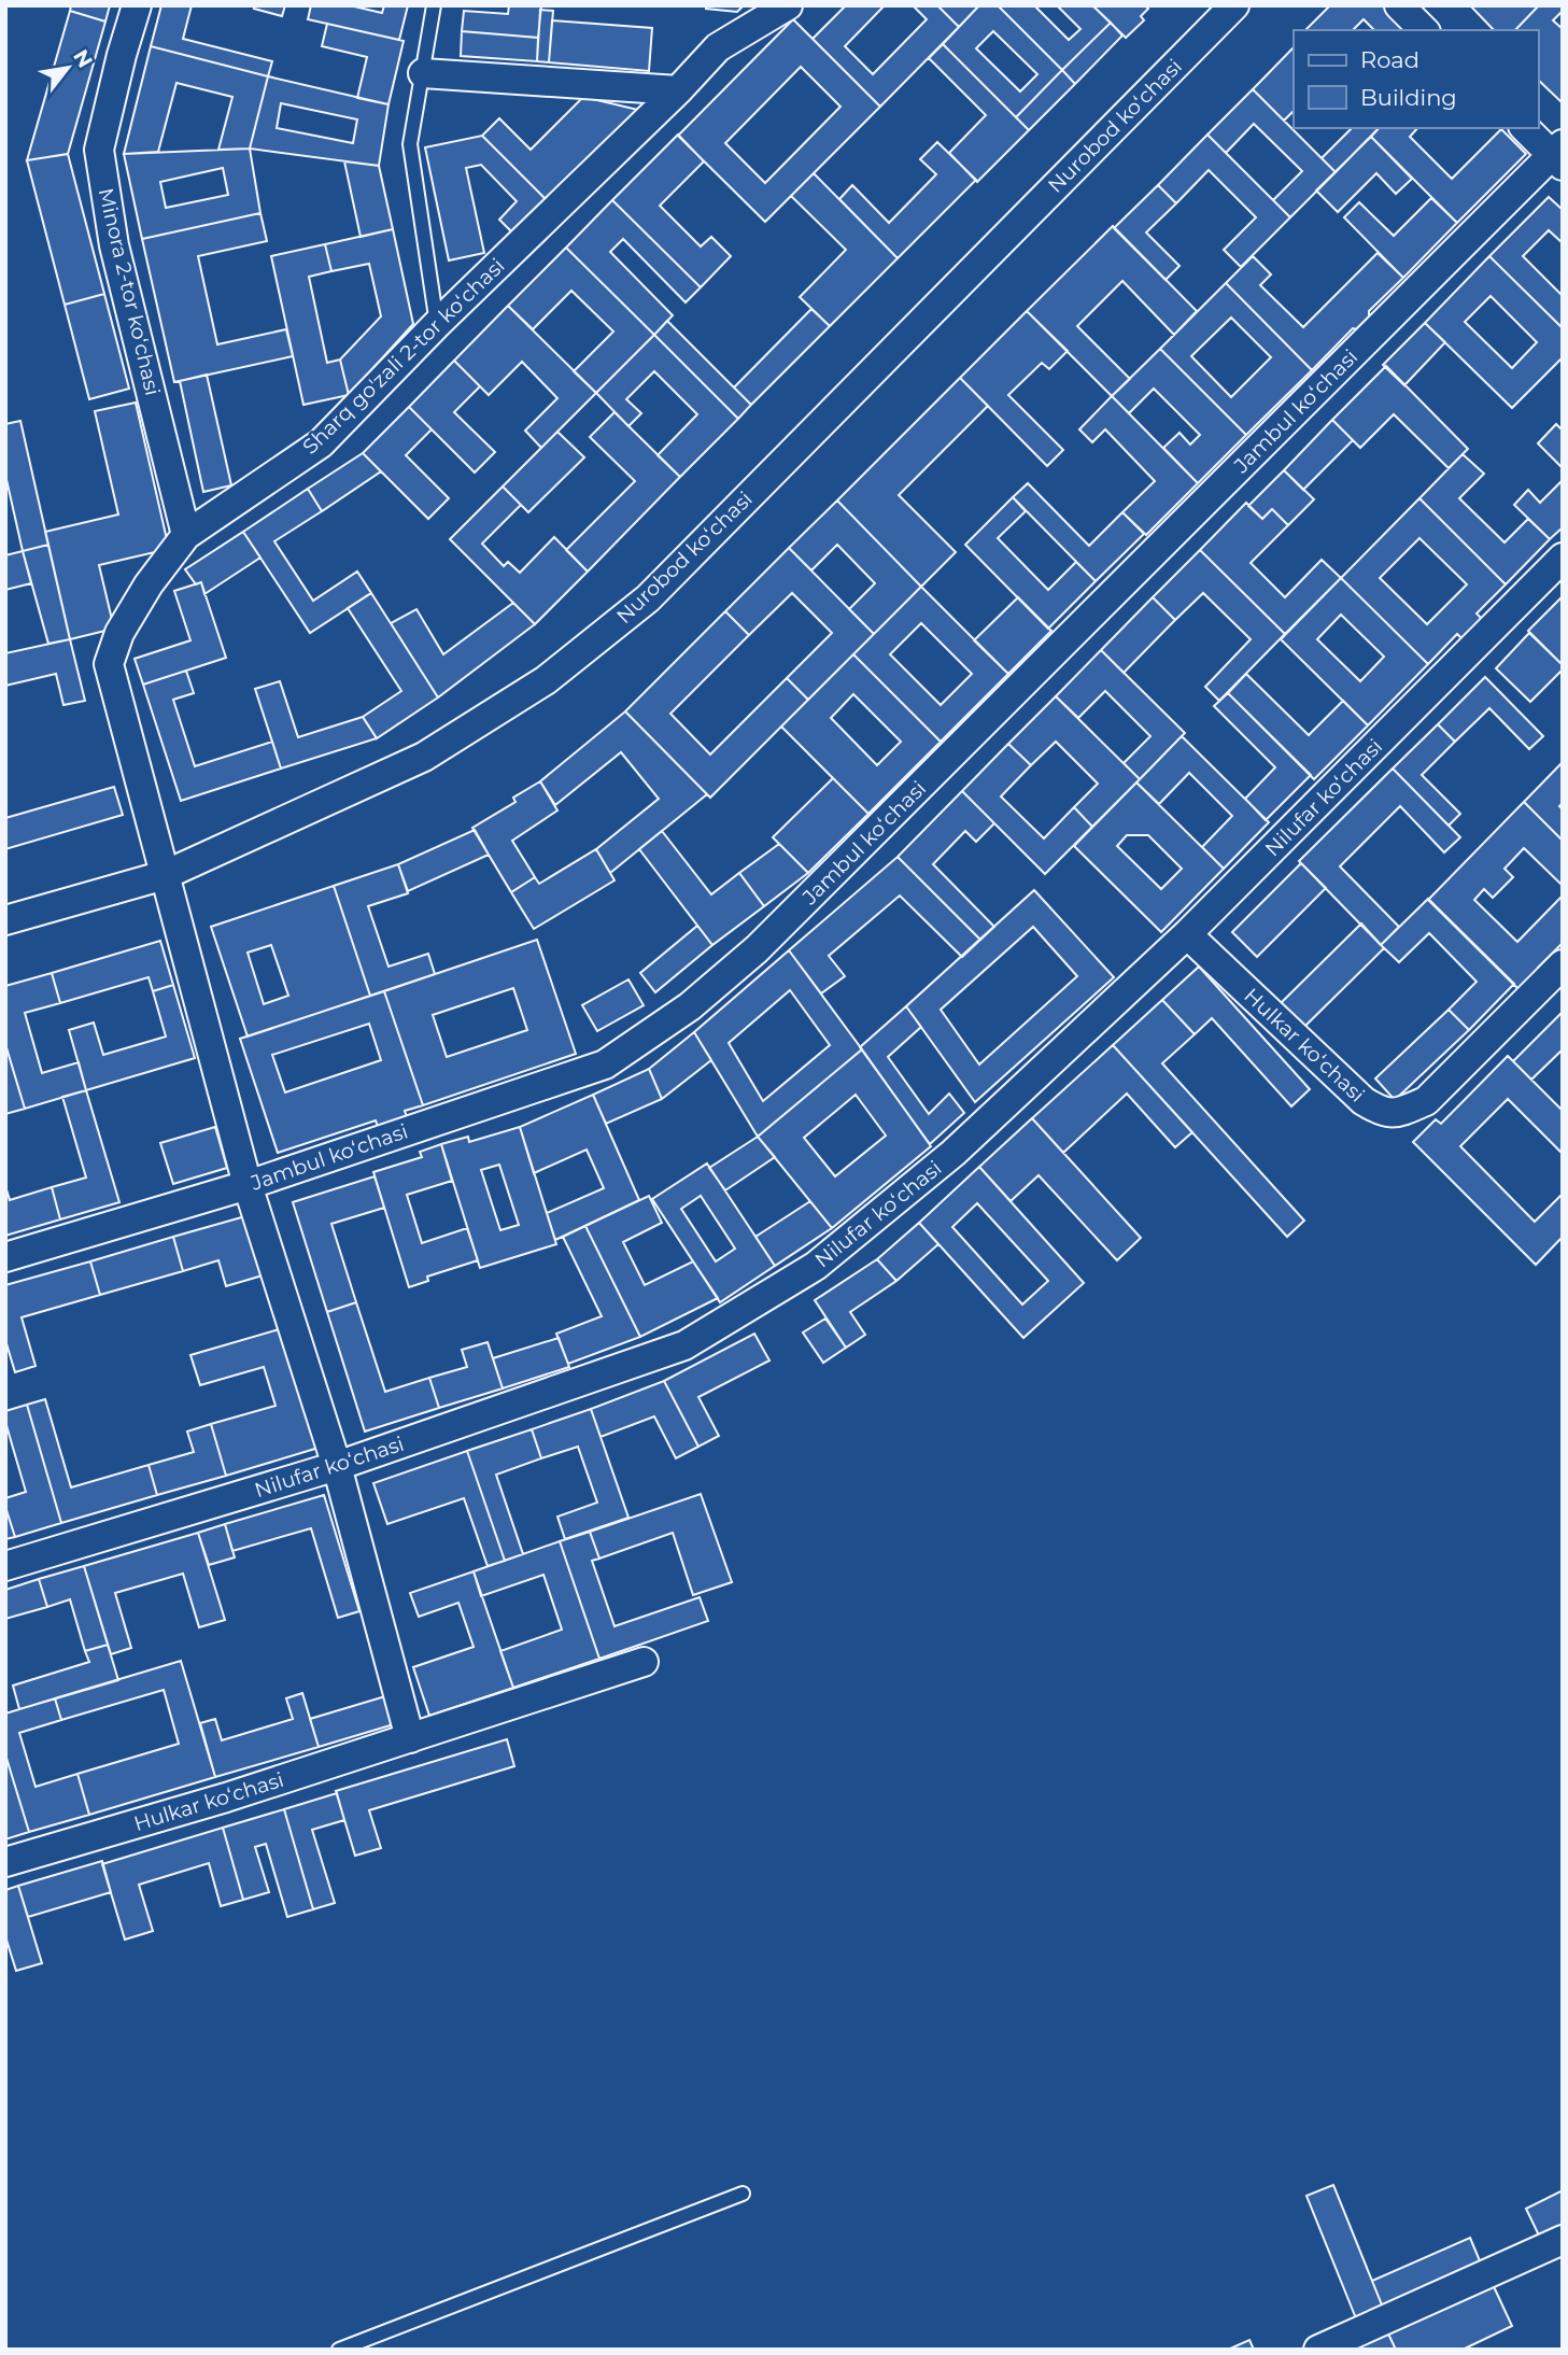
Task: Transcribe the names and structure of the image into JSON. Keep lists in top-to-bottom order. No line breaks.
{"streets":{"street":["Nurobod koʻchasi","Minora 2-tor koʻchasi","Sharq go'zali 2-tor koʻchasi","Jambul koʻchasi","Nilufar koʻchasi","Hulkar koʻchasi"]},"crossings":[["Nurobod koʻchasi","Sharq go'zali 2-tor koʻchasi"],["Minora 2-tor koʻchasi","Sharq go'zali 2-tor koʻchasi"],["Sharq go'zali 2-tor koʻchasi","Jambul koʻchasi"],["Sharq go'zali 2-tor koʻchasi","Nilufar koʻchasi"],["Nilufar koʻchasi","Hulkar koʻchasi"]],"legend":["Road","Building"],"north":"top right"}
